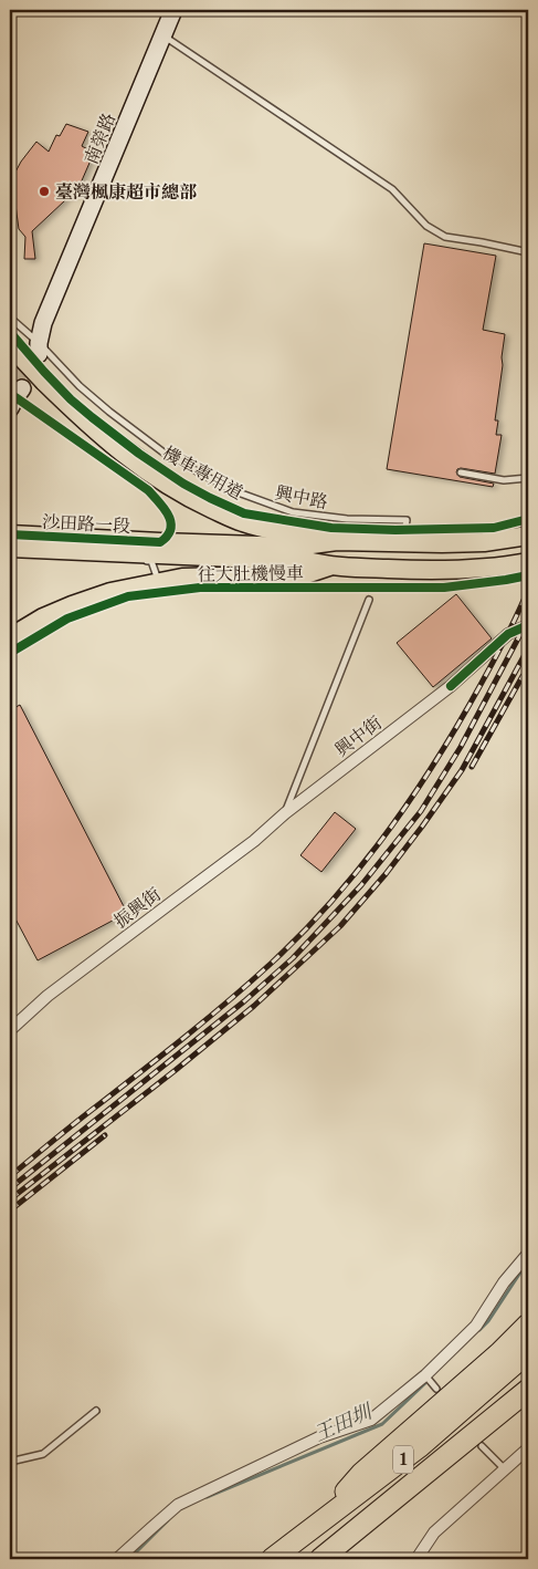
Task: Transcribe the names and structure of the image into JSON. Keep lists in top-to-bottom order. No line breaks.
{"streets":{"highway":["1"],"main road":["沙田路一段"],"street":["南榮路","興中街","振興街"],"lane":["機車專用道","興中路","往大肚機慢車"]},"crossings":[["南榮路","興中路"],["機車專用道","沙田路一段"],["沙田路一段","往大肚機慢車"],["興中街","振興街"]],"water":["王田圳"],"places":["臺灣楓康超市總部"]}
